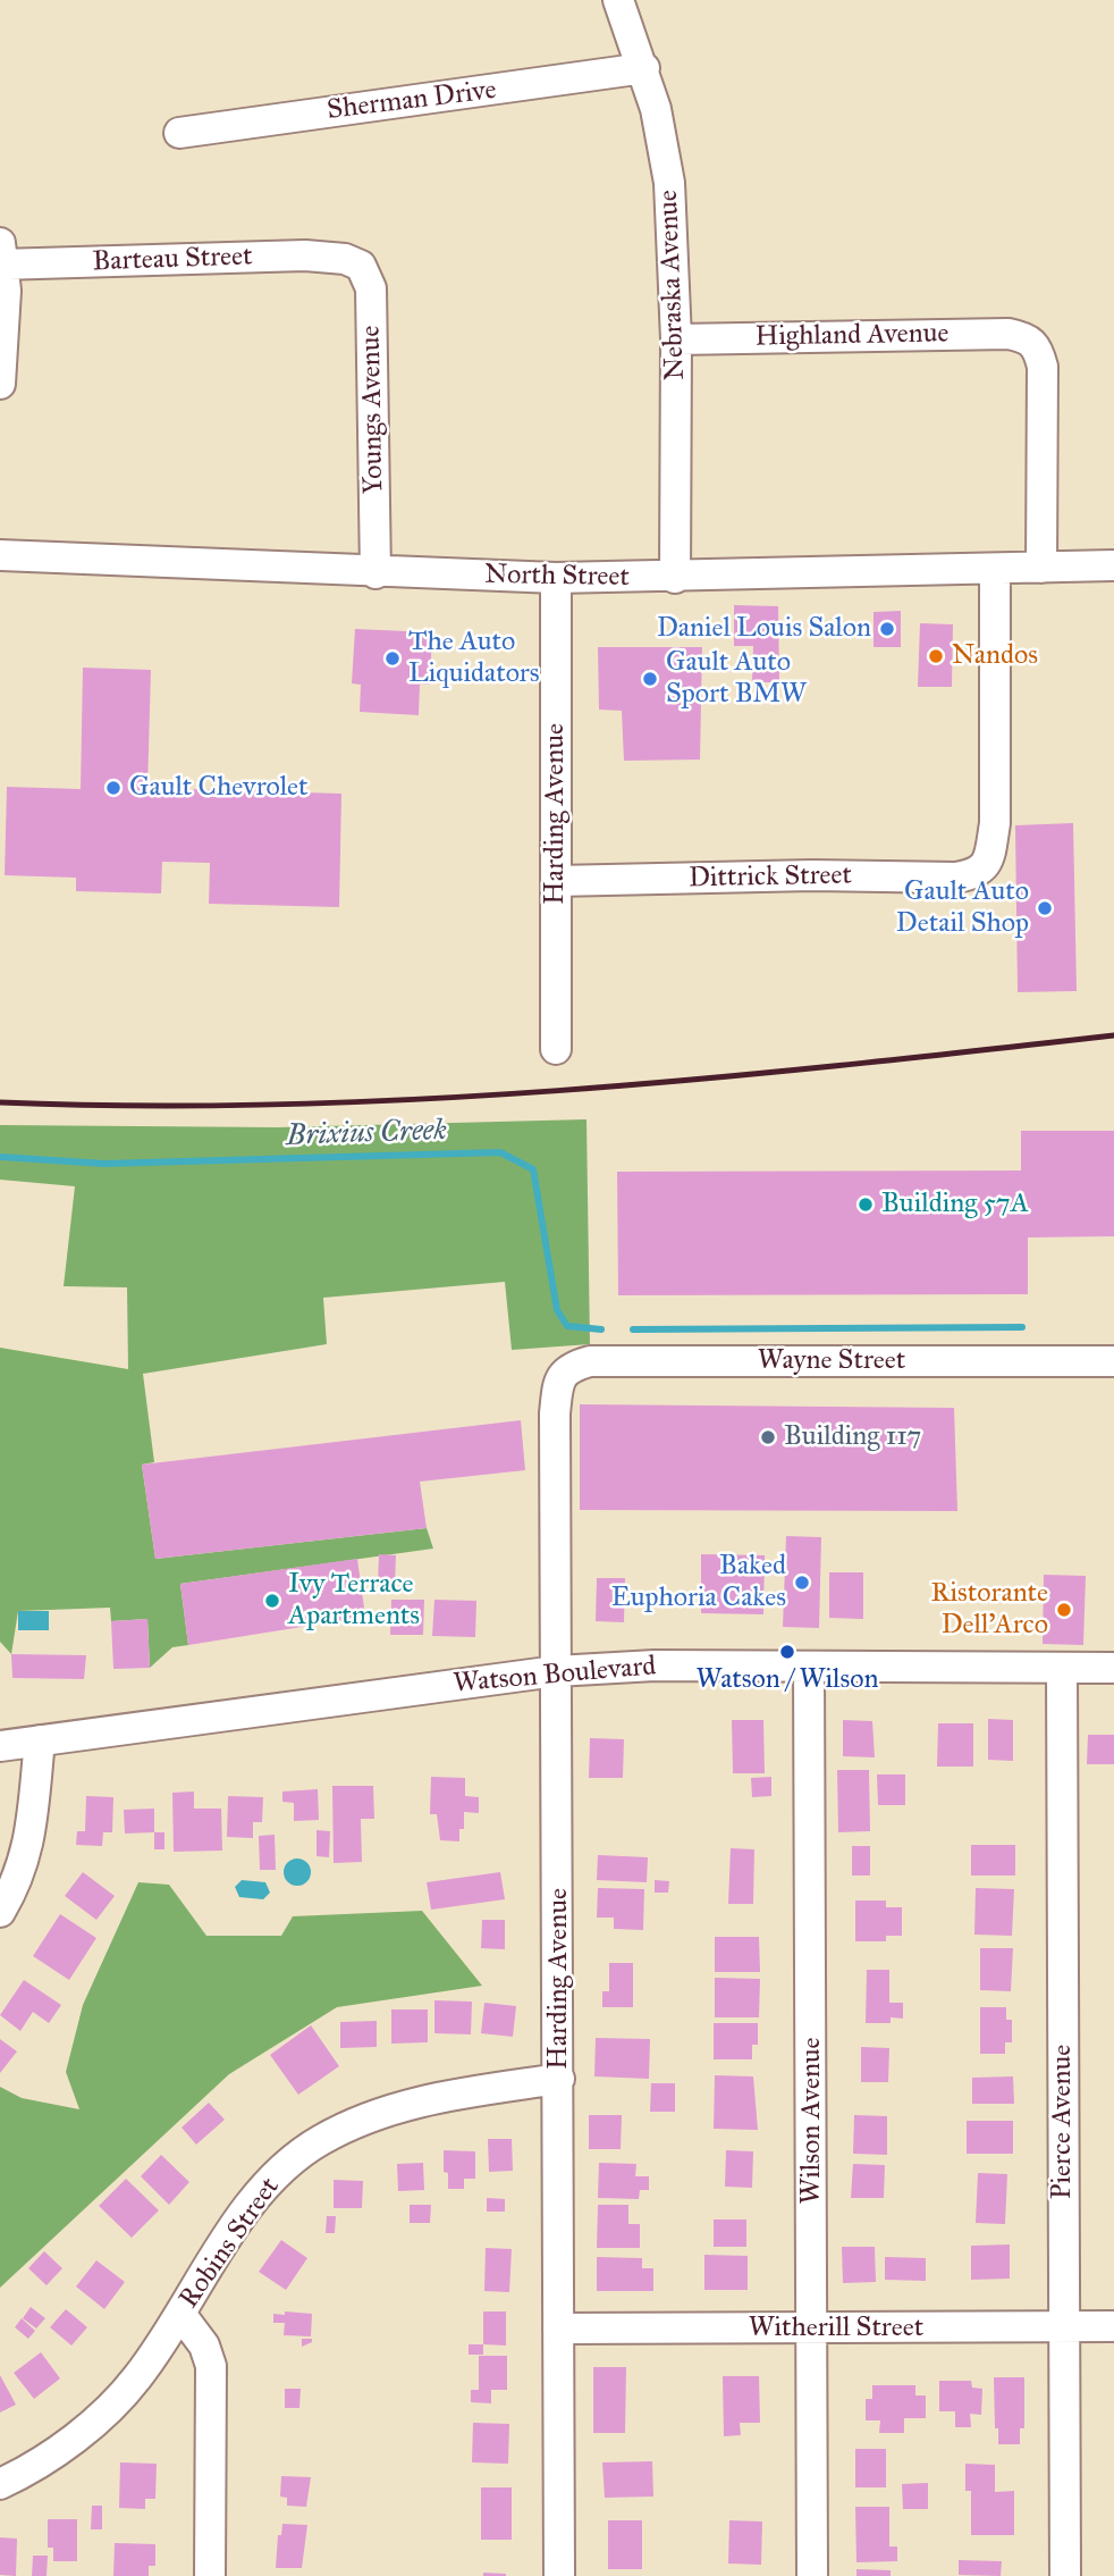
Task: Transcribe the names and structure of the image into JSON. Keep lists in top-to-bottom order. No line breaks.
{"streets":{"street":["Sherman Drive","Barteau Street","Nebraska Avenue","Highland Avenue","Youngs Avenue","North Street","Harding Avenue","Dittrick Street","Wayne Street","Watson Boulevard","Wilson Avenue","Pierce Avenue","Robins Street","Witherill Street"]},"crossings":[["Sherman Drive","Nebraska Avenue"],["Barteau Street","Youngs Avenue"],["Nebraska Avenue","Highland Avenue"],["Nebraska Avenue","North Street"],["Highland Avenue","North Street"],["Youngs Avenue","North Street"],["North Street","Harding Avenue"],["North Street","Dittrick Street"],["Harding Avenue","Dittrick Street"],["Harding Avenue","Wayne Street"],["Harding Avenue","Watson Boulevard"],["Harding Avenue","Robins Street"],["Harding Avenue","Witherill Street"],["Watson Boulevard","Wilson Avenue"],["Watson Boulevard","Pierce Avenue"],["Wilson Avenue","Witherill Street"],["Pierce Avenue","Witherill Street"]],"water":["Brixius Creek"],"places":["Daniel Louis Salon","Nandos","The Auto Liquidators","Gault Auto Sport BMW","Gault Chevrolet","Gault Auto Detail Shop","Building 57A","Building 117","Baked Euphoria Cakes","Ivy Terrace Apartments","Ristorante Dell’Arco","Watson / Wilson"]}
